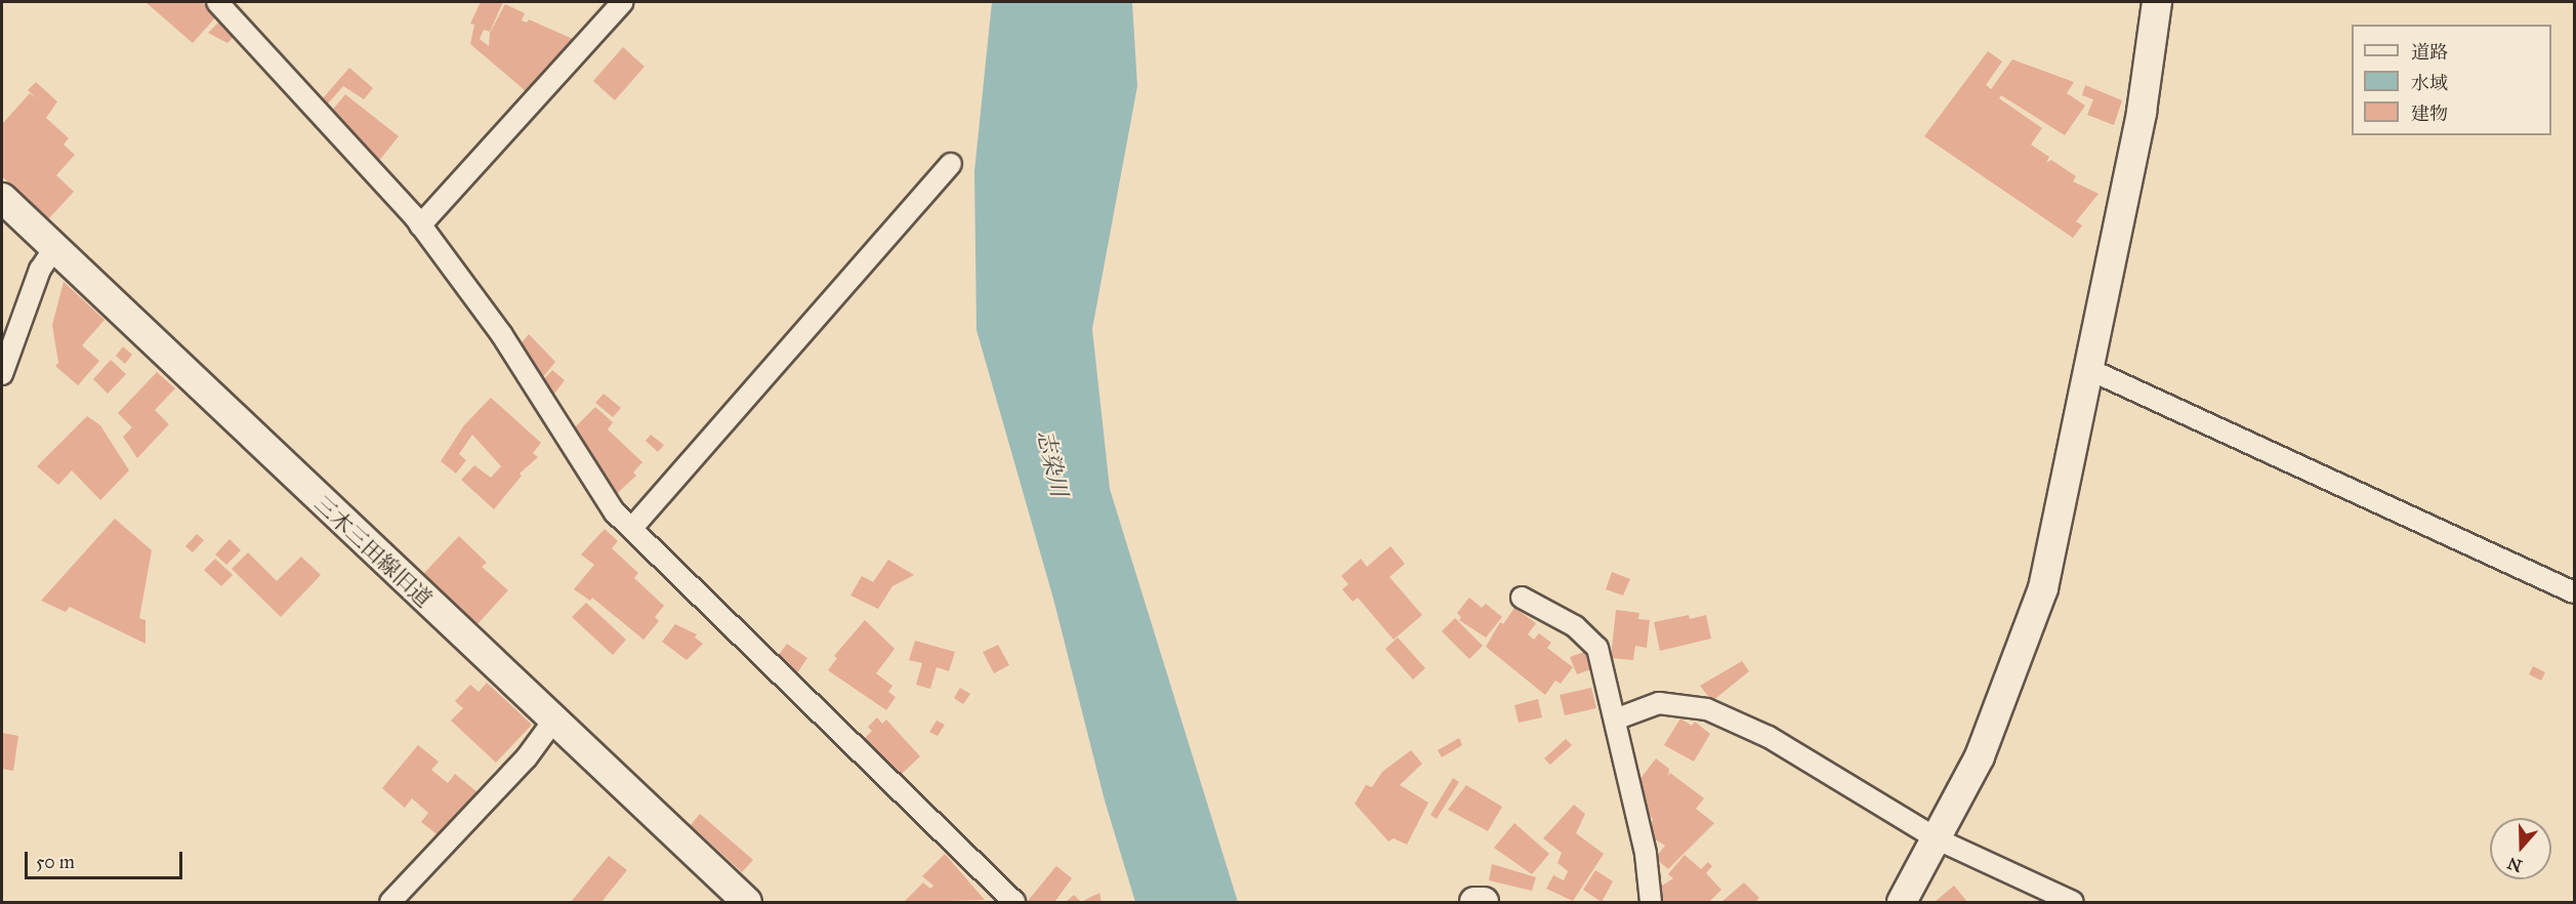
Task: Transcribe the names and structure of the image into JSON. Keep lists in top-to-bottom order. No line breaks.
{"streets":{"street":["三木三田線旧道"]},"water":["志染川"],"legend":["道路","水域","建物"],"scale_bar":"50 m","north":"bottom"}
